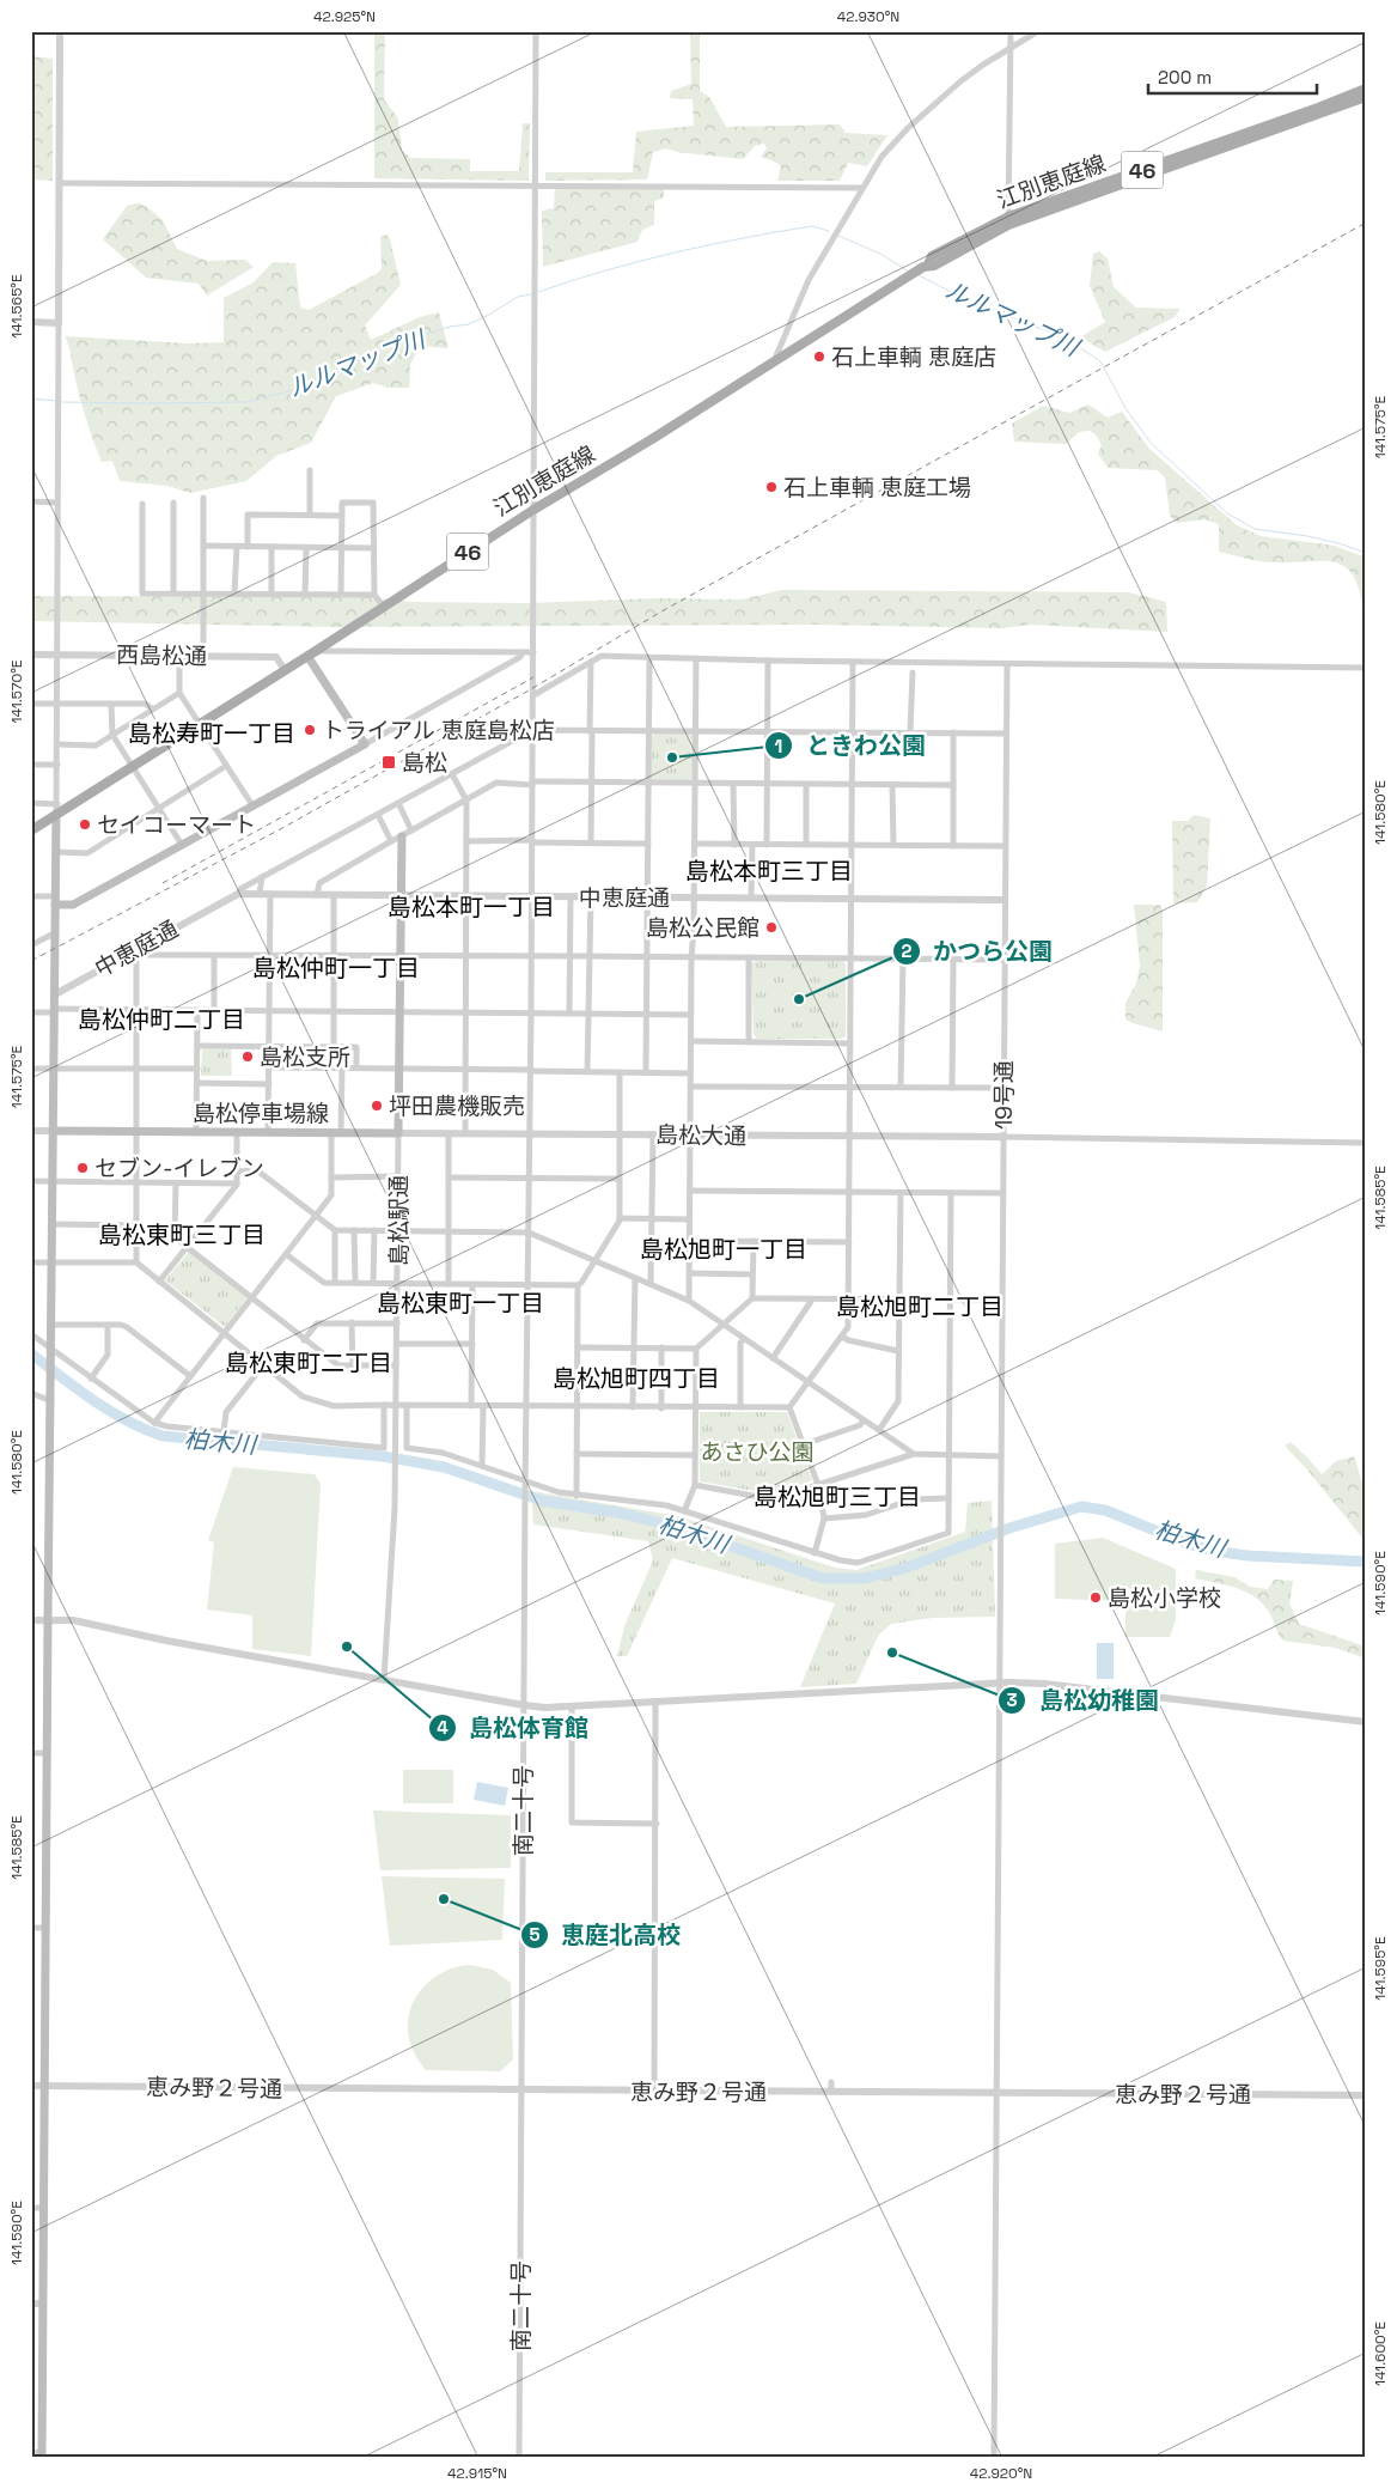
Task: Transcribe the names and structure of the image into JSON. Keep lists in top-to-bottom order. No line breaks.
{"streets":{"main road":["46","江別恵庭線","島松停車場線"],"street":["西島松通","中恵庭通","19号通","島松大通","島松駅通","南二十号","恵み野２号通"]},"crossings":[["江別恵庭線","西島松通"],["江別恵庭線","南二十号"],["中恵庭通","19号通"],["中恵庭通","南二十号"],["19号通","島松大通"],["19号通","恵み野２号通"],["島松停車場線","島松大通"],["島松停車場線","島松駅通"],["島松大通","島松駅通"],["島松大通","南二十号"],["南二十号","恵み野２号通"]],"districts":["島松寿町一丁目","島松本町三丁目","島松本町一丁目","島松仲町一丁目","島松仲町二丁目","島松東町三丁目","島松旭町一丁目","島松東町一丁目","島松旭町二丁目","島松東町二丁目","島松旭町四丁目","島松旭町三丁目"],"water":["ルルマップ川","柏木川"],"parks":["あさひ公園"],"places":{"other":["石上車輌 恵庭店","石上車輌 恵庭工場","トライアル 恵庭島松店","ときわ公園","セイコーマート","島松公民館","かつら公園","島松支所","坪田農機販売","セブン-イレブン","島松小学校","島松体育館","島松幼稚園","恵庭北高校"],"transit":["島松"]},"scale_bar":"200 m","coordinates":["42.925°N","42.930°N","141.565°E","141.575°E","141.570°E","141.580°E","141.585°E","141.590°E","141.595°E","141.600°E","42.915°N","42.920°N"]}
